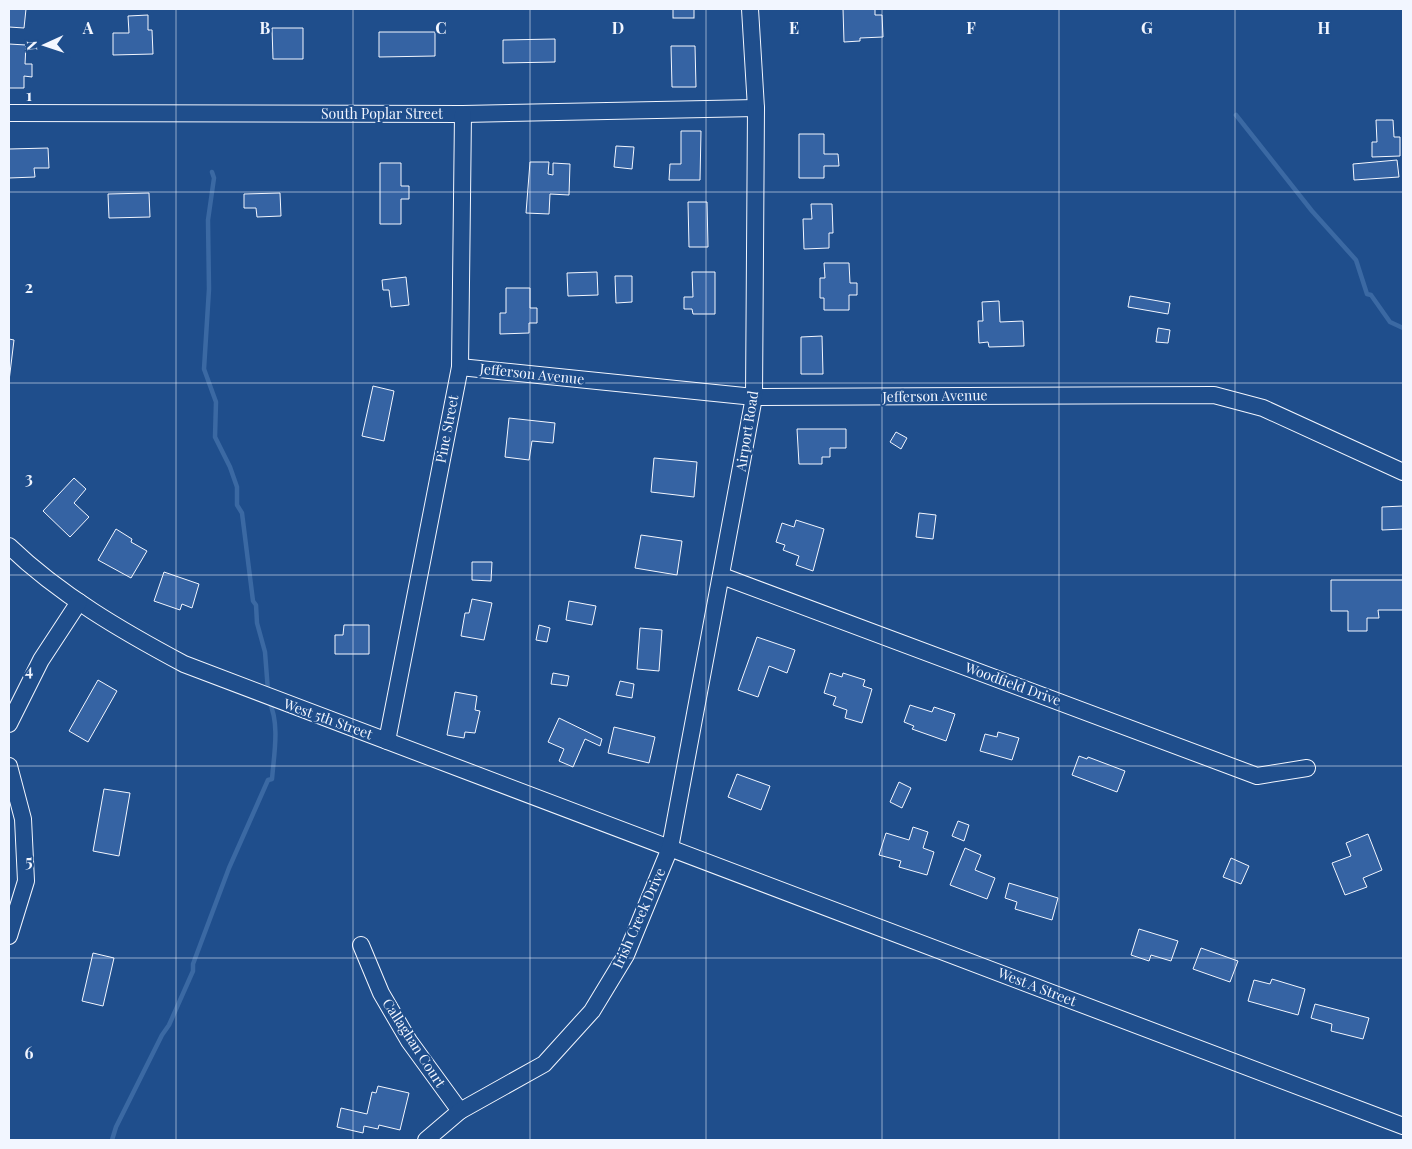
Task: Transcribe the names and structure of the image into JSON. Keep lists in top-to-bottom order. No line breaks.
{"streets":{"street":["South Poplar Street","Jefferson Avenue","Pine Street","Airport Road","Woodfield Drive","West 5th Street","Irish Creek Drive","West A Street","Callaghan Court"]},"crossings":[["South Poplar Street","Pine Street"],["South Poplar Street","Airport Road"],["Jefferson Avenue","Pine Street"],["Jefferson Avenue","Airport Road"],["Pine Street","West 5th Street"],["Airport Road","Woodfield Drive"],["Airport Road","West 5th Street"],["Airport Road","Irish Creek Drive"],["Airport Road","West A Street"],["West 5th Street","Irish Creek Drive"],["West 5th Street","West A Street"],["Irish Creek Drive","West A Street"],["Irish Creek Drive","Callaghan Court"]],"north":"left","grid":{"columns":["A","B","C","D","E","F","G","H"],"rows":["1","2","3","4","5","6"]}}
